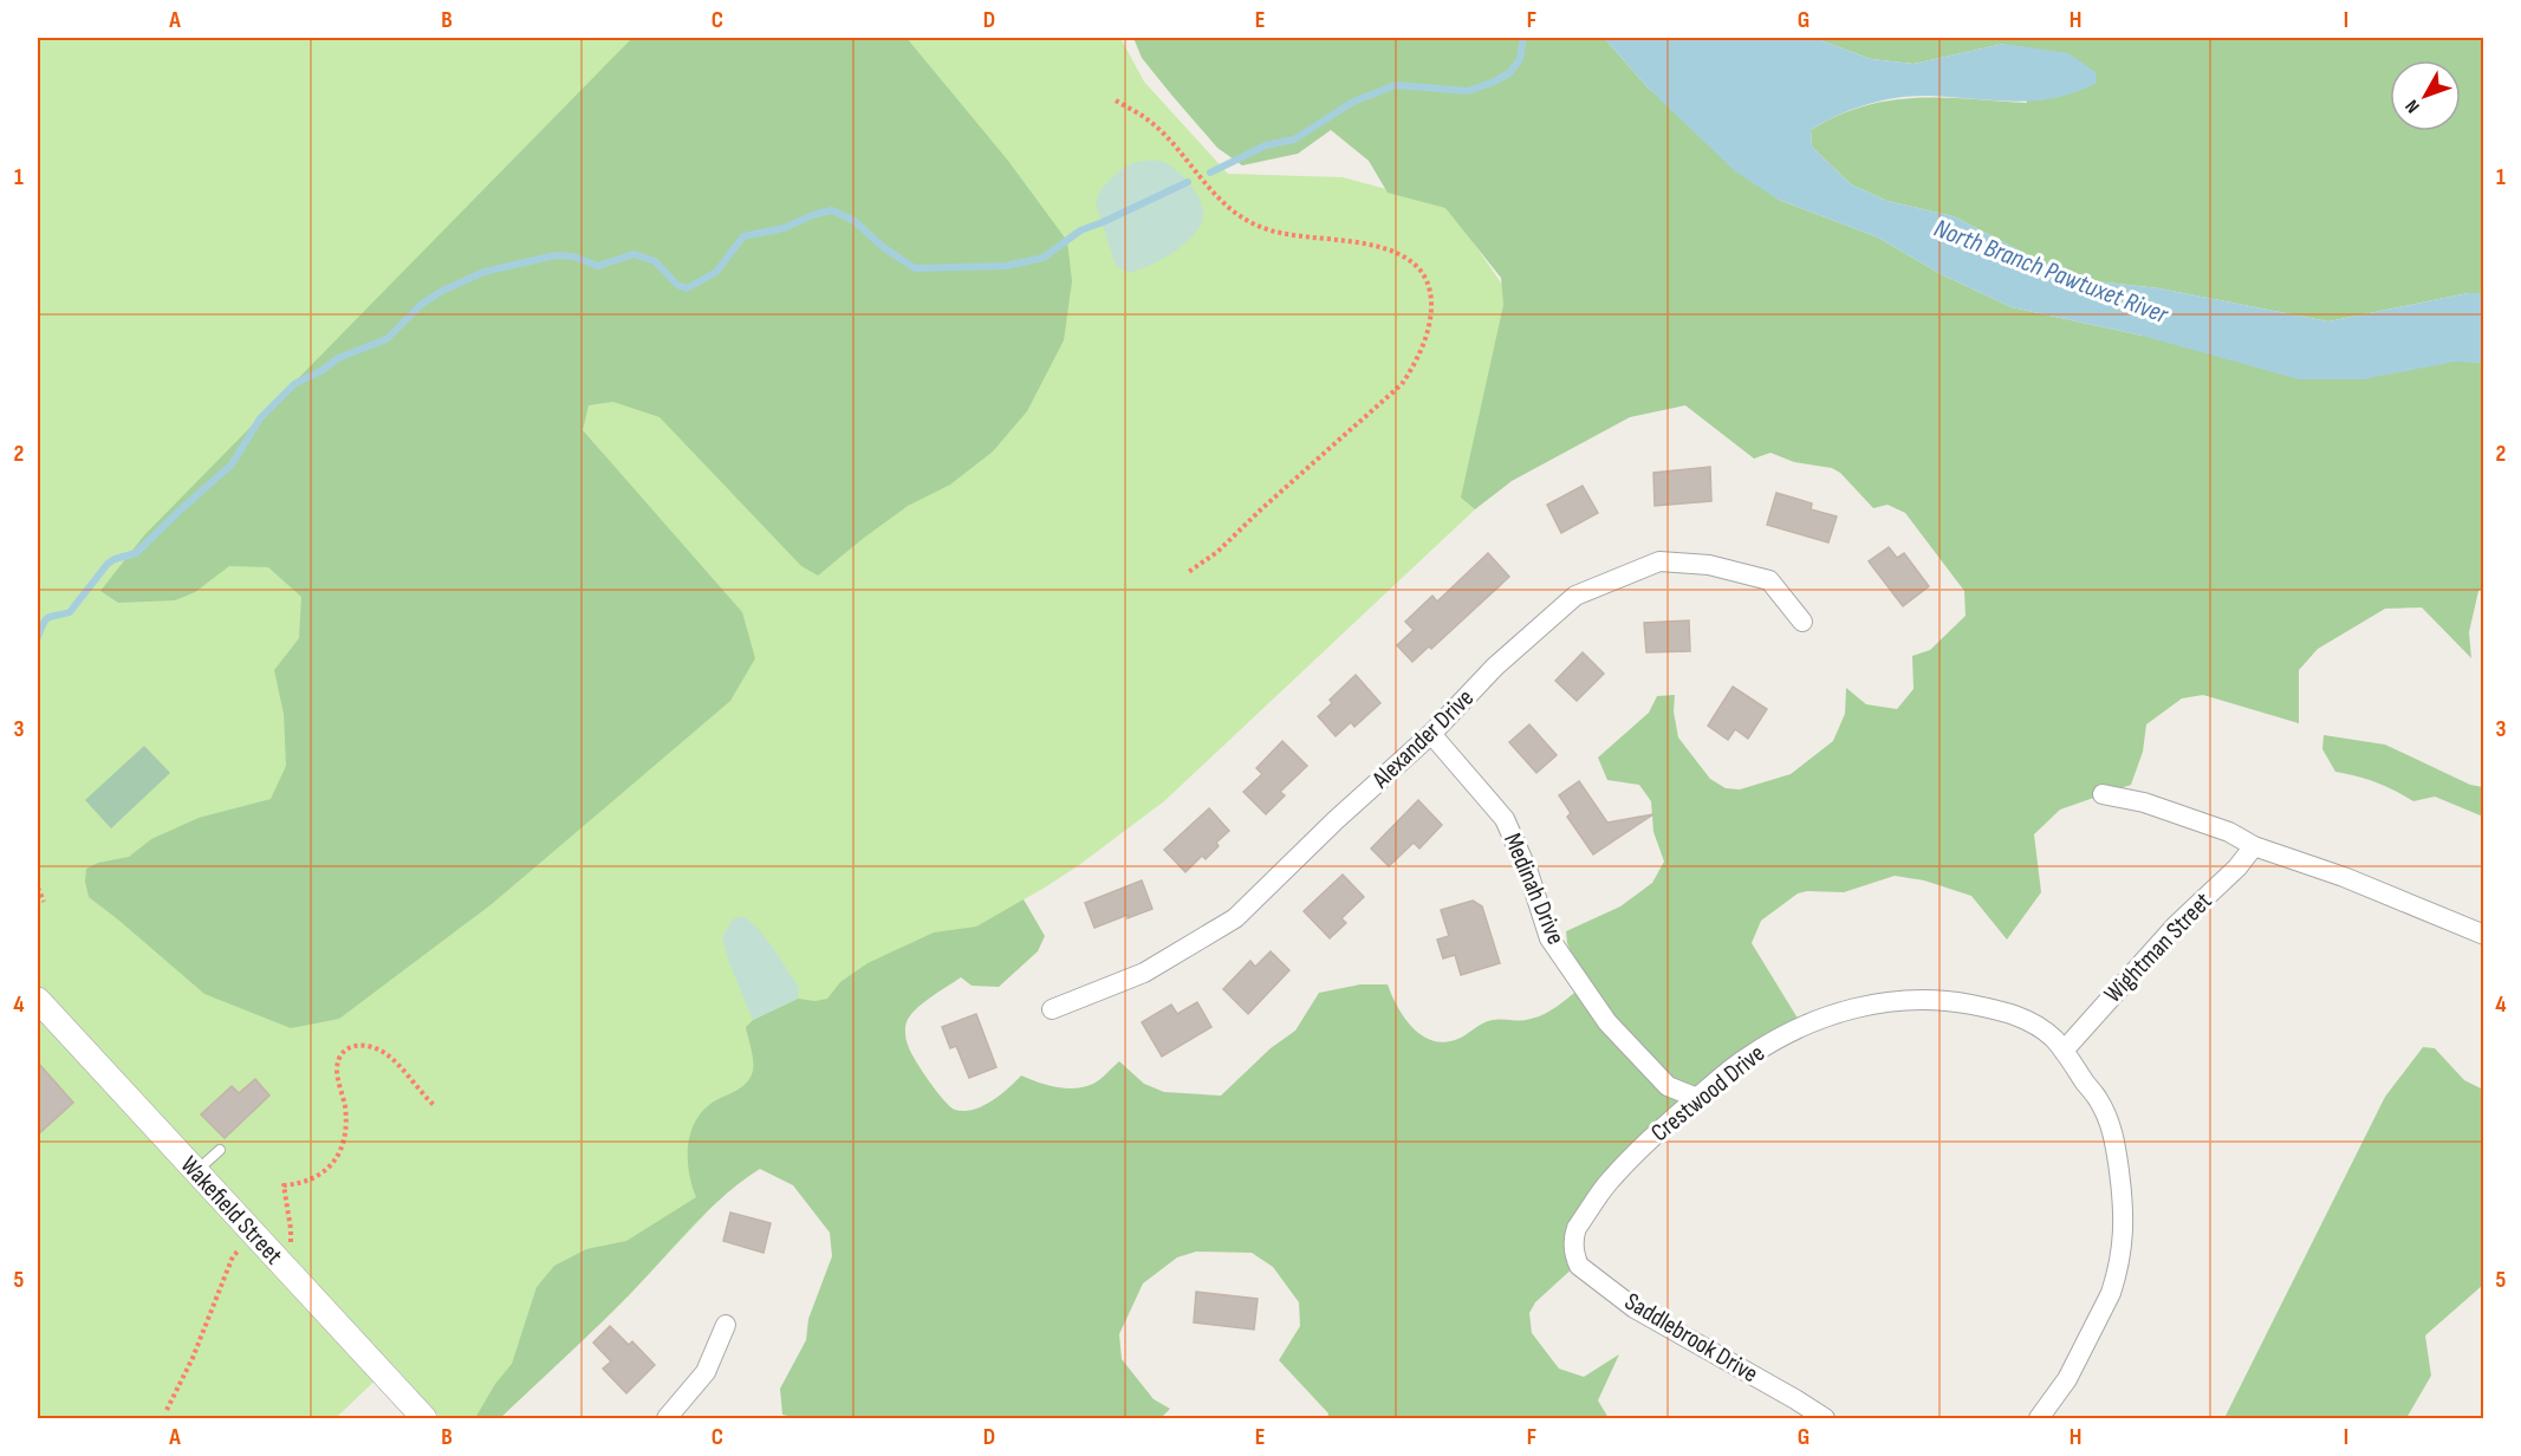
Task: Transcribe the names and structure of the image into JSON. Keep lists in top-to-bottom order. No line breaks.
{"streets":{"street":["Alexander Drive","Medinah Drive","Wightman Street","Crestwood Drive","Wakefield Street","Saddlebrook Drive"]},"crossings":[["Alexander Drive","Medinah Drive"],["Medinah Drive","Crestwood Drive"],["Wightman Street","Crestwood Drive"],["Crestwood Drive","Saddlebrook Drive"]],"water":["North Branch Pawtuxet River"],"north":"bottom left","grid":{"columns":["A","B","C","D","E","F","G","H","I"],"rows":["1","2","3","4","5"]}}
